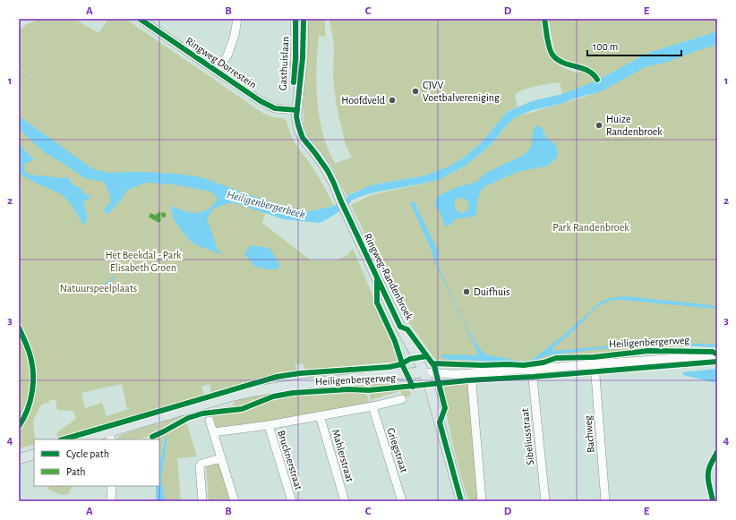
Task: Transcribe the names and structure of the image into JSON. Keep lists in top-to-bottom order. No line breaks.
{"streets":{"main road":["Gasthuislaan","Ringweg-Randenbroek","Heiligenbergerweg"],"street":["Ringweg Dorrestein","Bachweg","Sibeliusstraat","Griegstraat","Mahlerstraat","Brucknerstraat"]},"crossings":[["Ringweg Dorrestein","Gasthuislaan"],["Gasthuislaan","Ringweg-Randenbroek"],["Ringweg-Randenbroek","Heiligenbergerweg"],["Heiligenbergerweg","Bachweg"],["Heiligenbergerweg","Sibeliusstraat"],["Heiligenbergerweg","Griegstraat"],["Heiligenbergerweg","Mahlerstraat"],["Heiligenbergerweg","Brucknerstraat"]],"water":["Heiligenbergerbeek"],"parks":["Park Randenbroek","Het Beekdal - Park Elisabeth Groen","Natuurspeelplaats"],"places":["CJVV Voetbalvereniging","Hoofdveld","Huize Randenbroek","Duifhuis"],"legend":["Cycle path","Path"],"scale_bar":"100 m","grid":{"columns":["A","B","C","D","E"],"rows":["1","2","3","4"]}}
